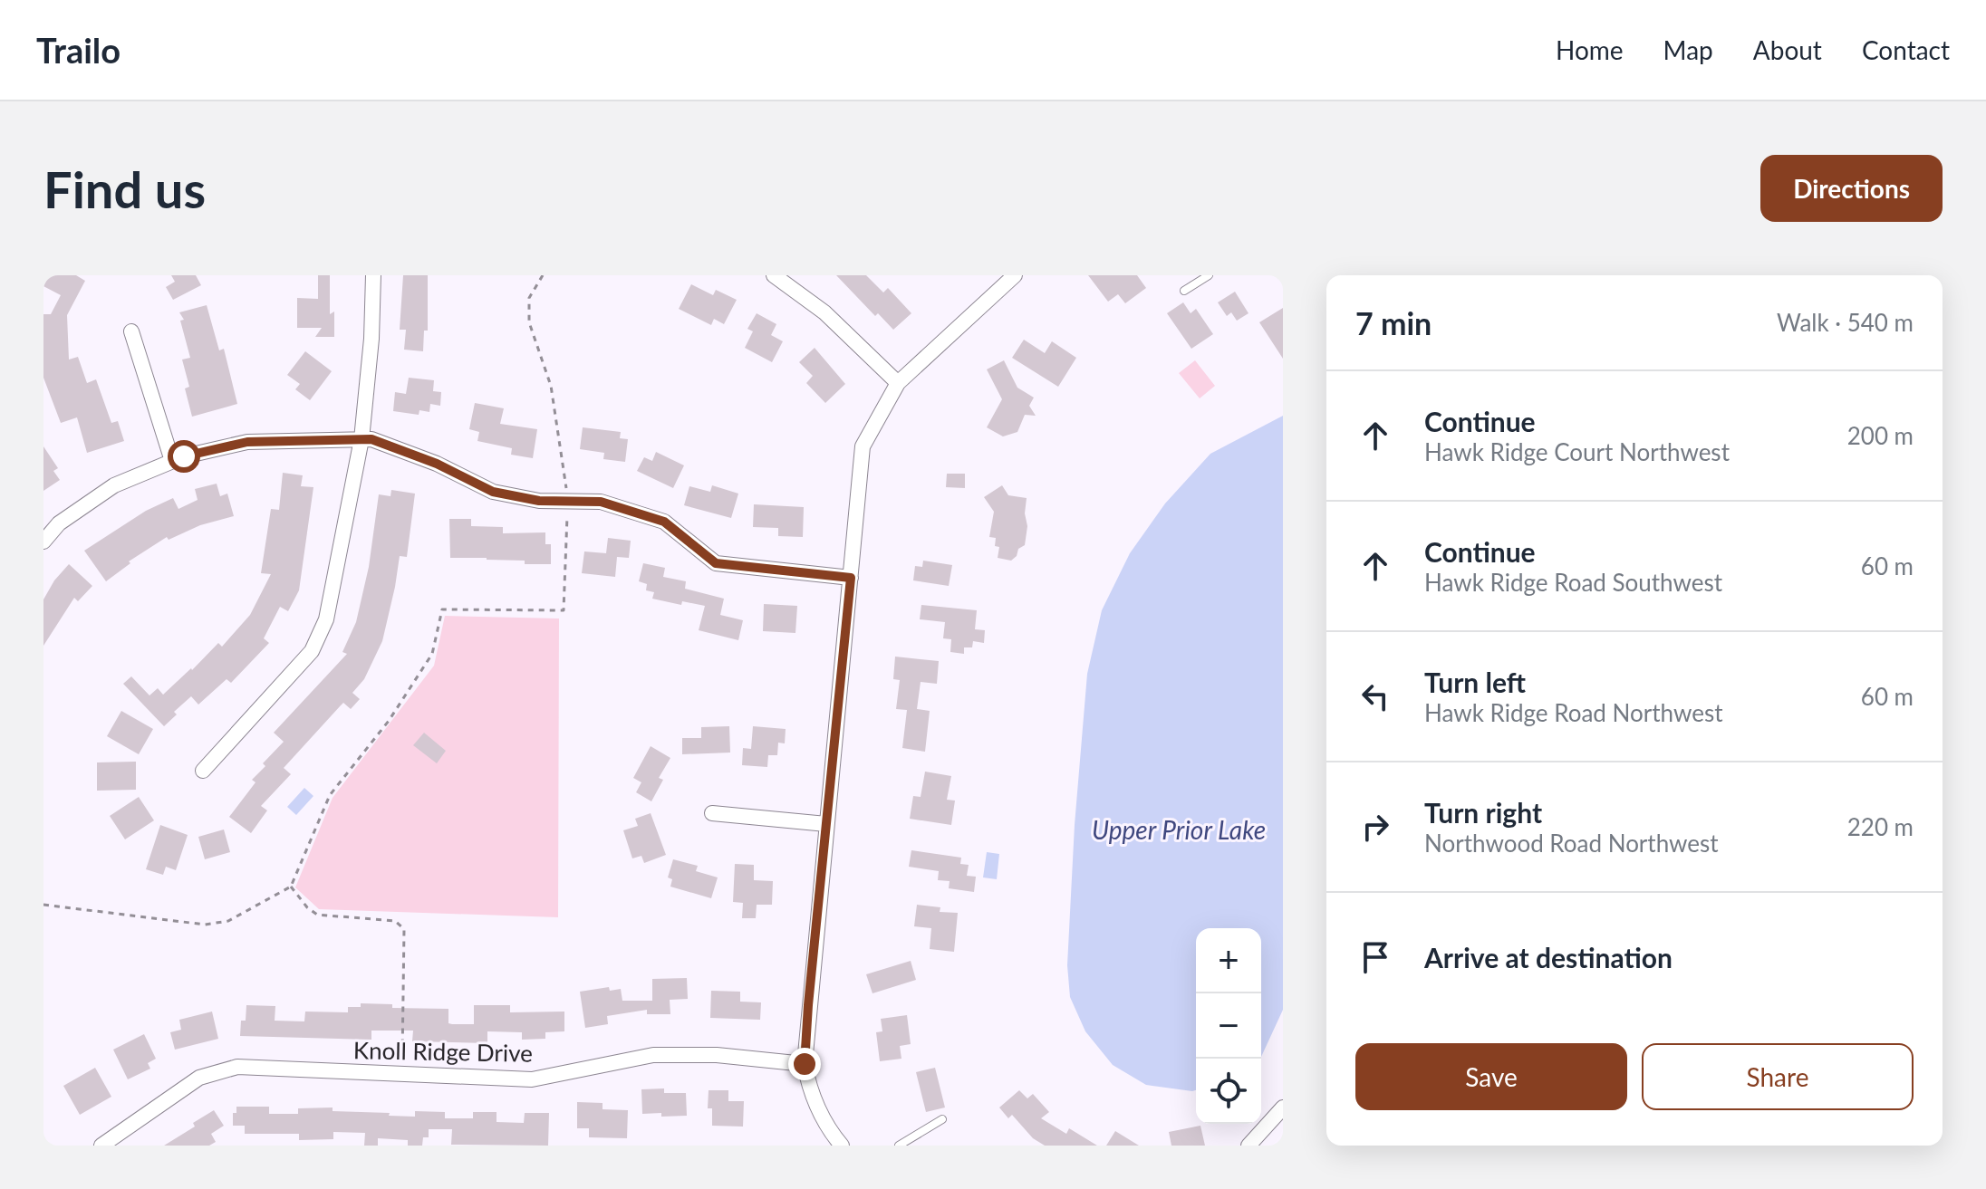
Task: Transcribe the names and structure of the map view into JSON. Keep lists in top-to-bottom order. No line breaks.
{"streets":{"street":["Knoll Ridge Drive"]},"water":["Upper Prior Lake"],"page":{"header":"Trailo","nav":["Home","Map","About","Contact"],"buttons":["Directions",["Save","Share"]],"title":"Find us","heading":["7 min","Walk · 540 m"],"list":[["Continue","Hawk Ridge Court Northwest","200 m"],["Continue","Hawk Ridge Road Southwest","60 m"],["Turn left","Hawk Ridge Road Northwest","60 m"],["Turn right","Northwood Road Northwest","220 m"],"Arrive at destination"],"map_buttons":["+","−"]}}
